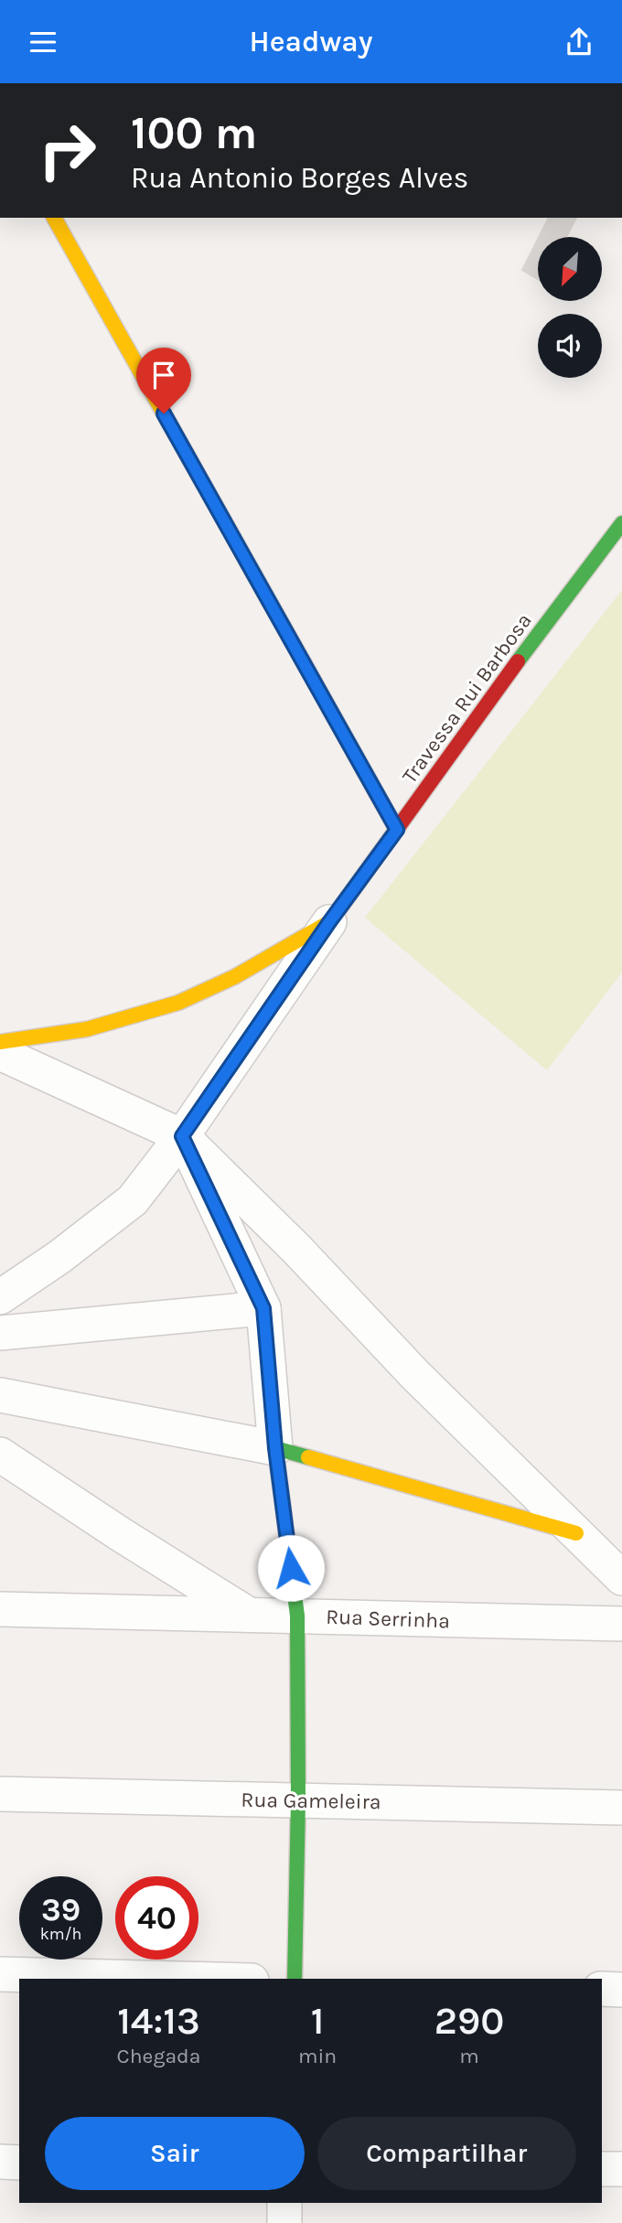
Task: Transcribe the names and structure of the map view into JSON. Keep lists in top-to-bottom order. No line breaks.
{"streets":{"street":["Travessa Rui Barbosa","Rua Serrinha","Rua Gameleira"]},"north":"bottom left","page":{"header":"Headway","turn":["100 m","Rua Antonio Borges Alves"],"speed":"39 km/h","limit":"40","eta":["14:13","Chegada","1","min","290","m"],"buttons":["Sair","Compartilhar"]}}
